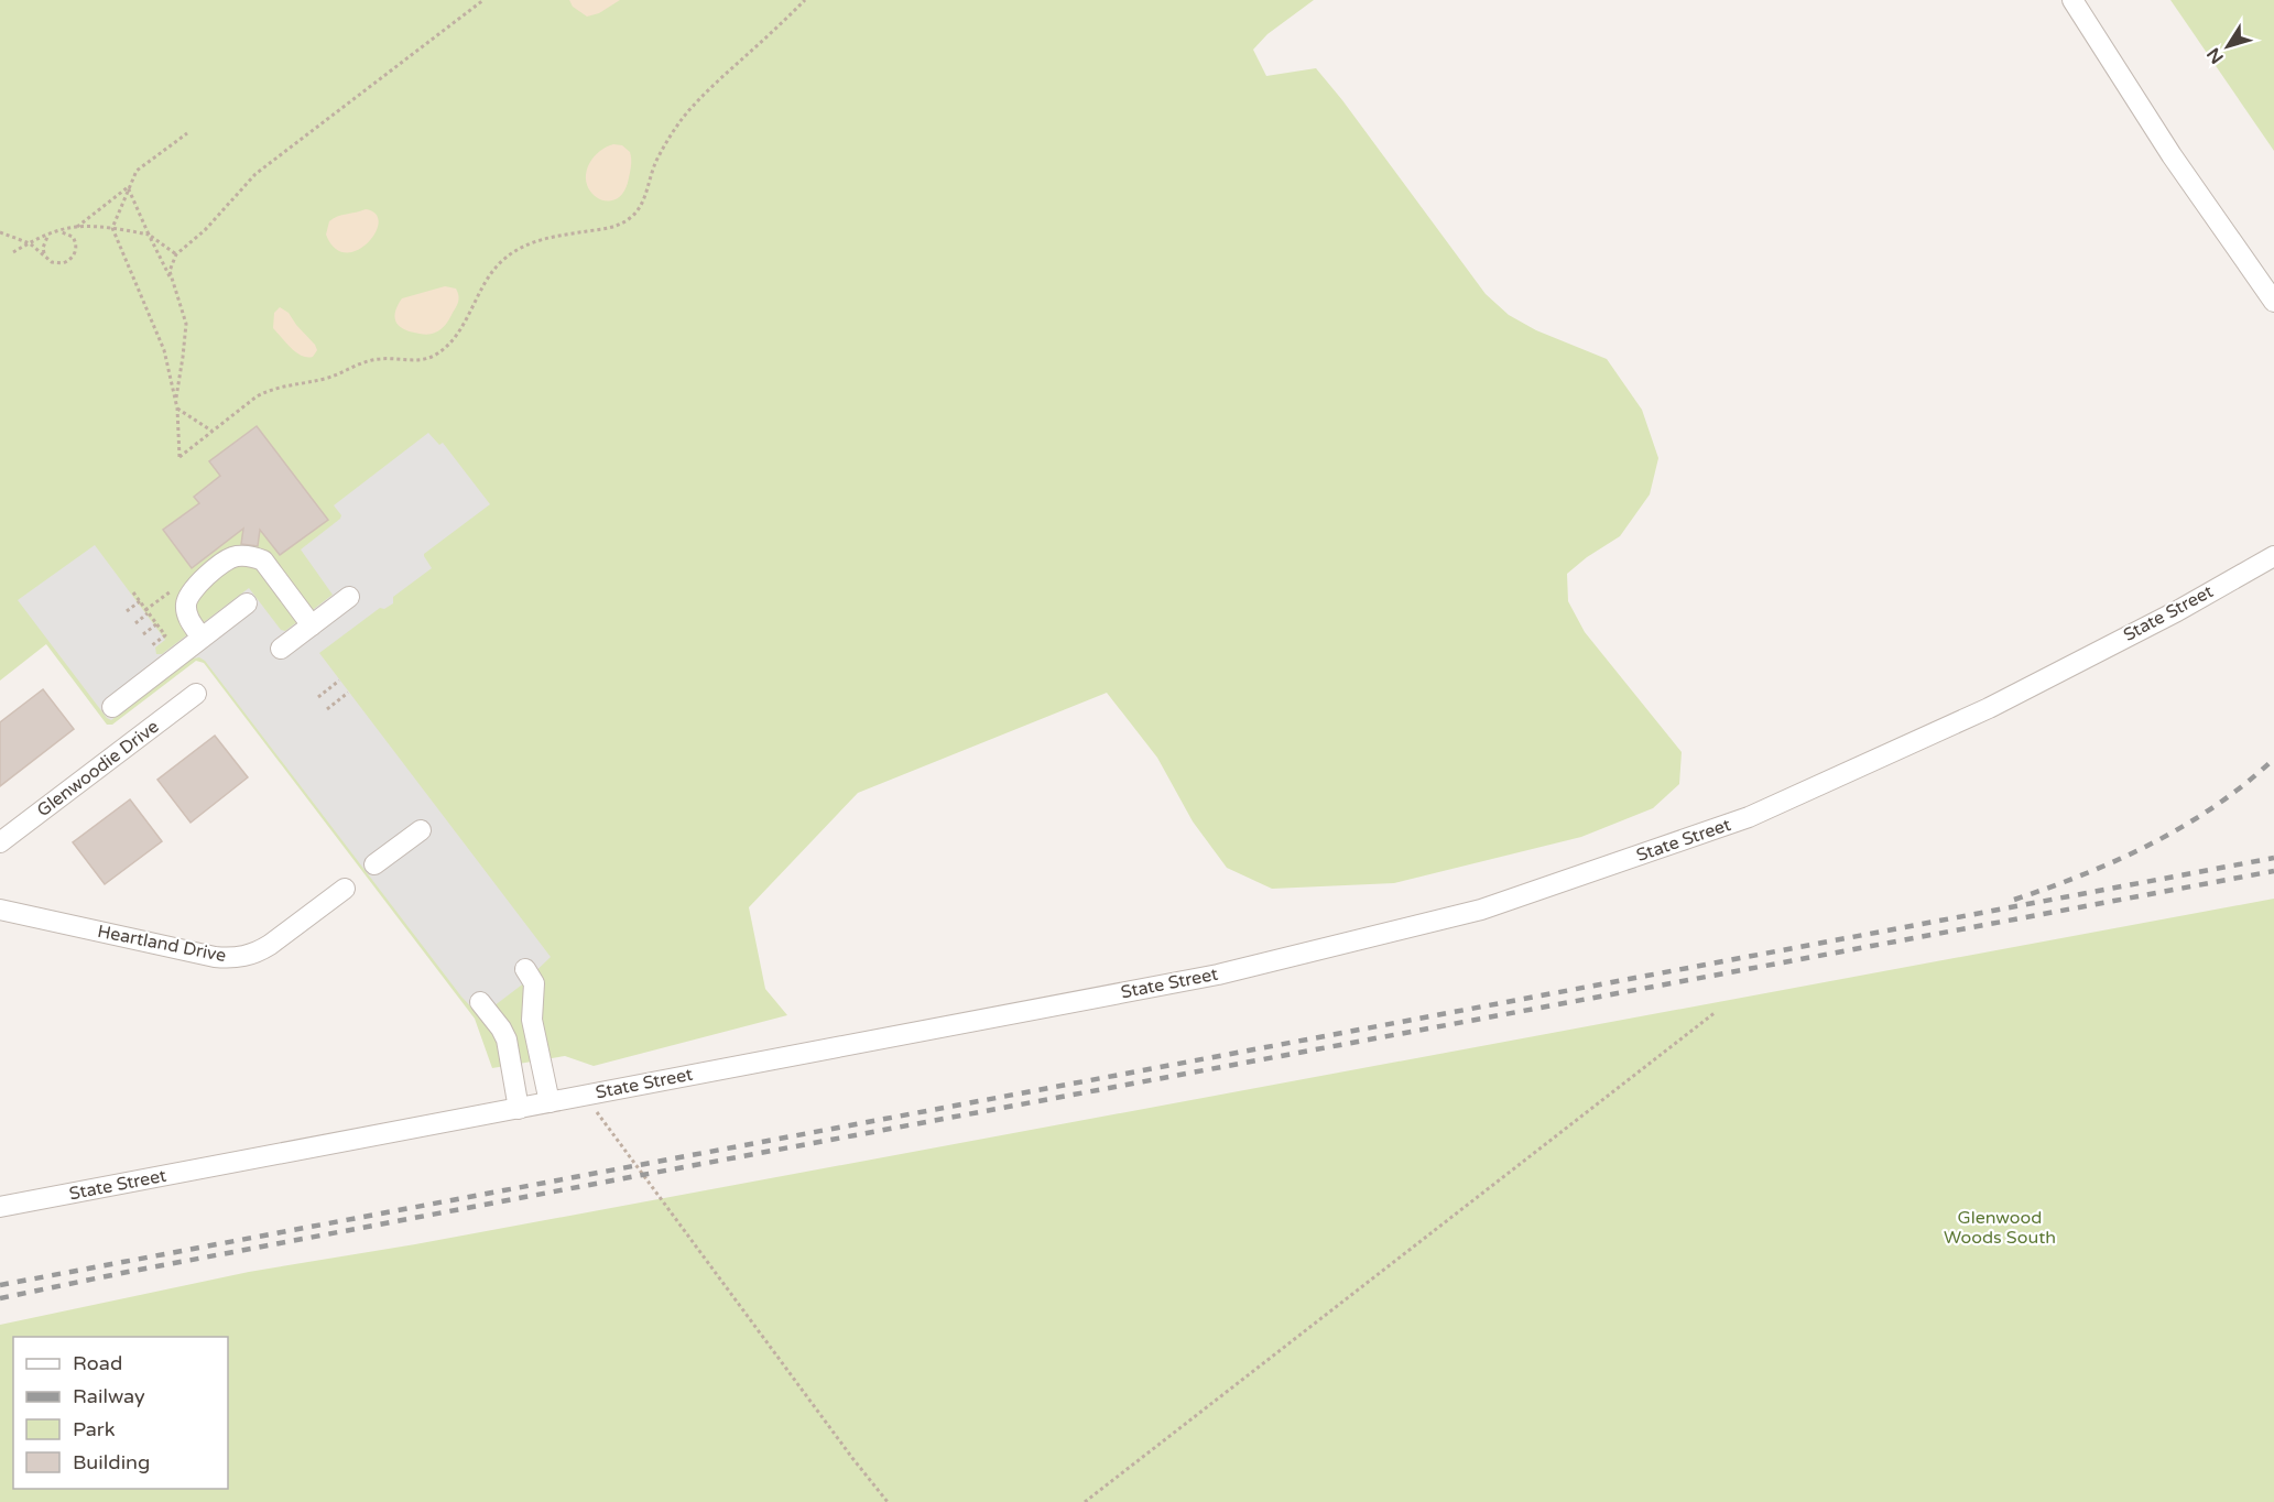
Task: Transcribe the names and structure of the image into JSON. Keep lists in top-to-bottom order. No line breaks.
{"streets":{"street":["State Street","Glenwoodie Drive","Heartland Drive"]},"parks":["Glenwood Woods South"],"legend":["Road","Railway","Park","Building"],"north":"bottom left"}
